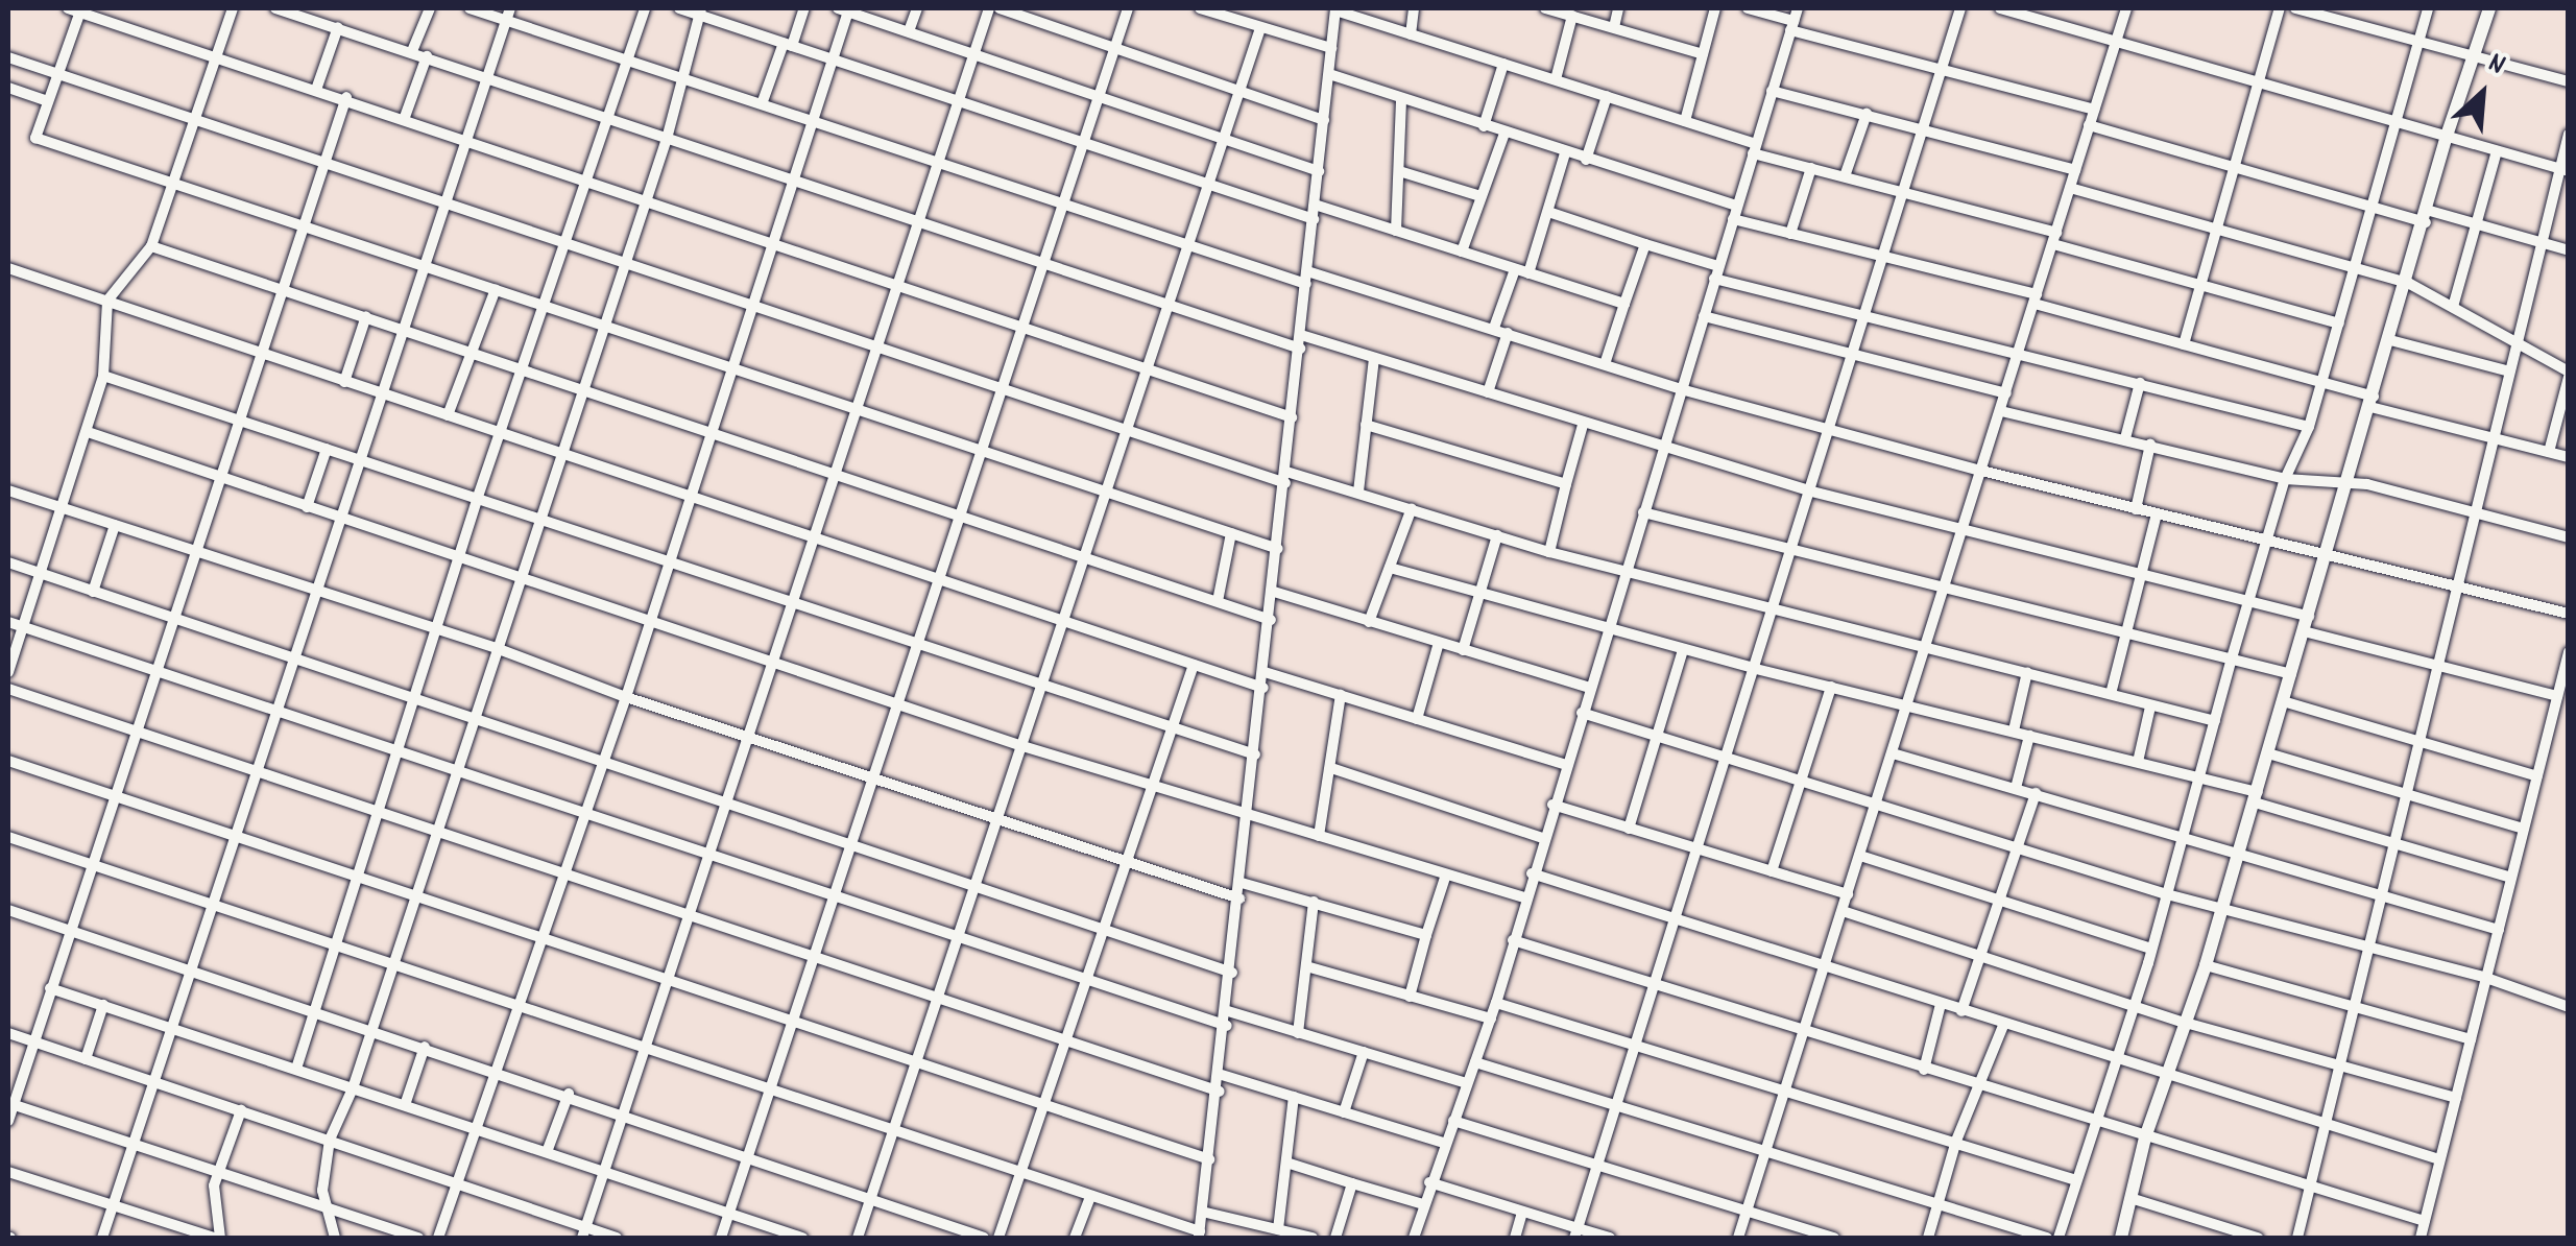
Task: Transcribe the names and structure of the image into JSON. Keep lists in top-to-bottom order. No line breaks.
{"north":"top right"}
